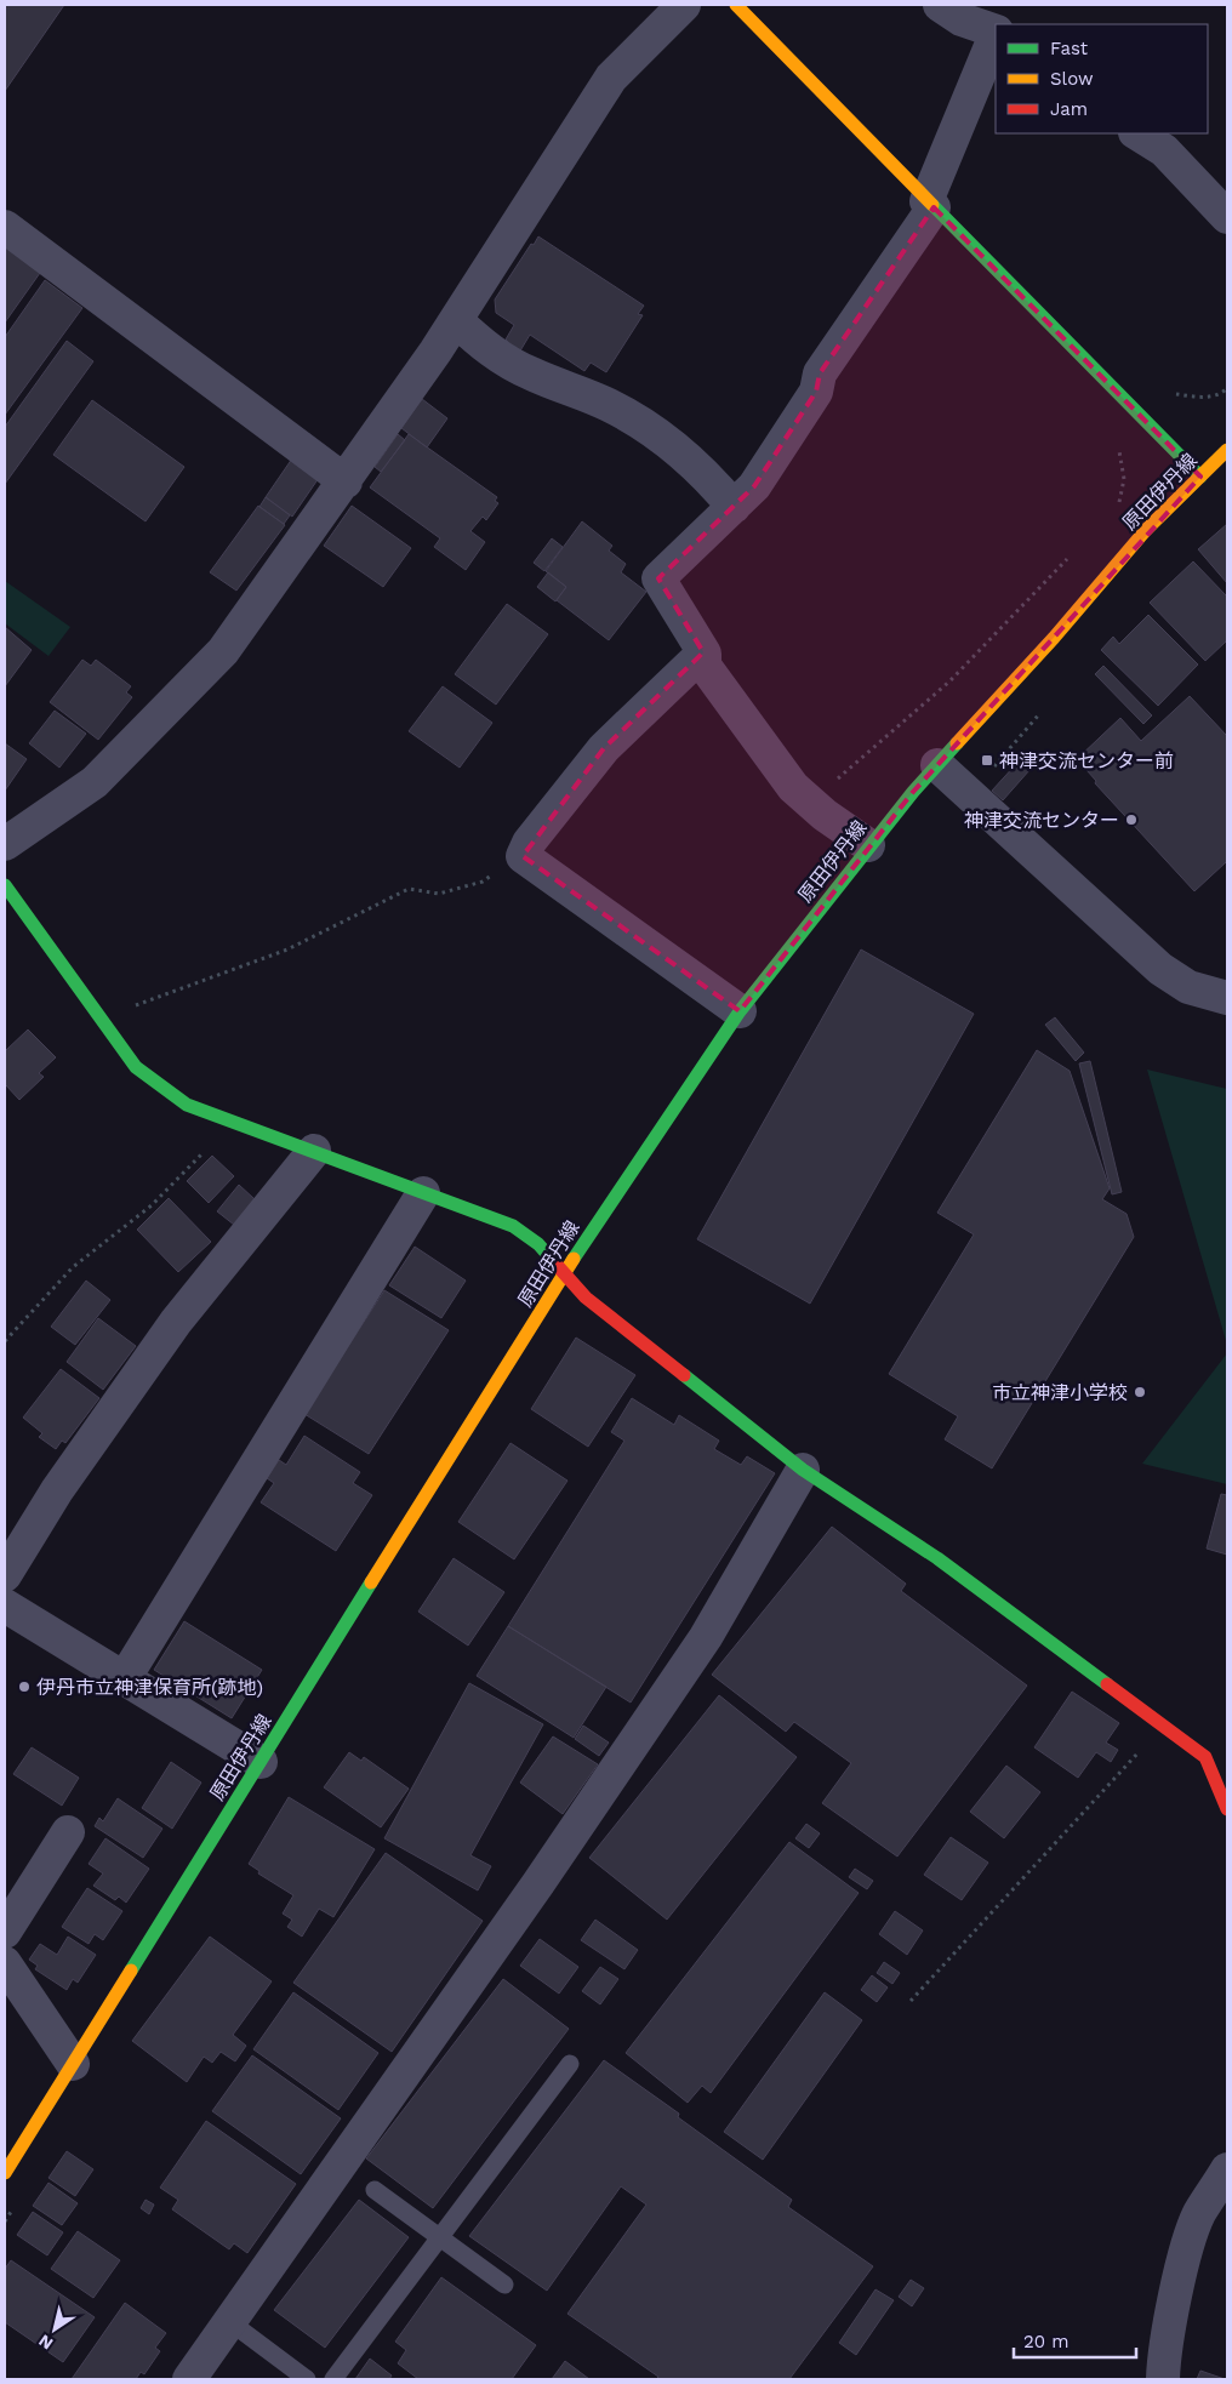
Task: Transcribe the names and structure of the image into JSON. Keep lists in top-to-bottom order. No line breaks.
{"streets":{"street":["原田伊丹線"]},"places":{"transit":["神津交流センター前"],"other":["神津交流センター","市立神津小学校","伊丹市立神津保育所(跡地)"]},"legend":["Fast","Slow","Jam"],"scale_bar":"20 m","north":"bottom left"}
